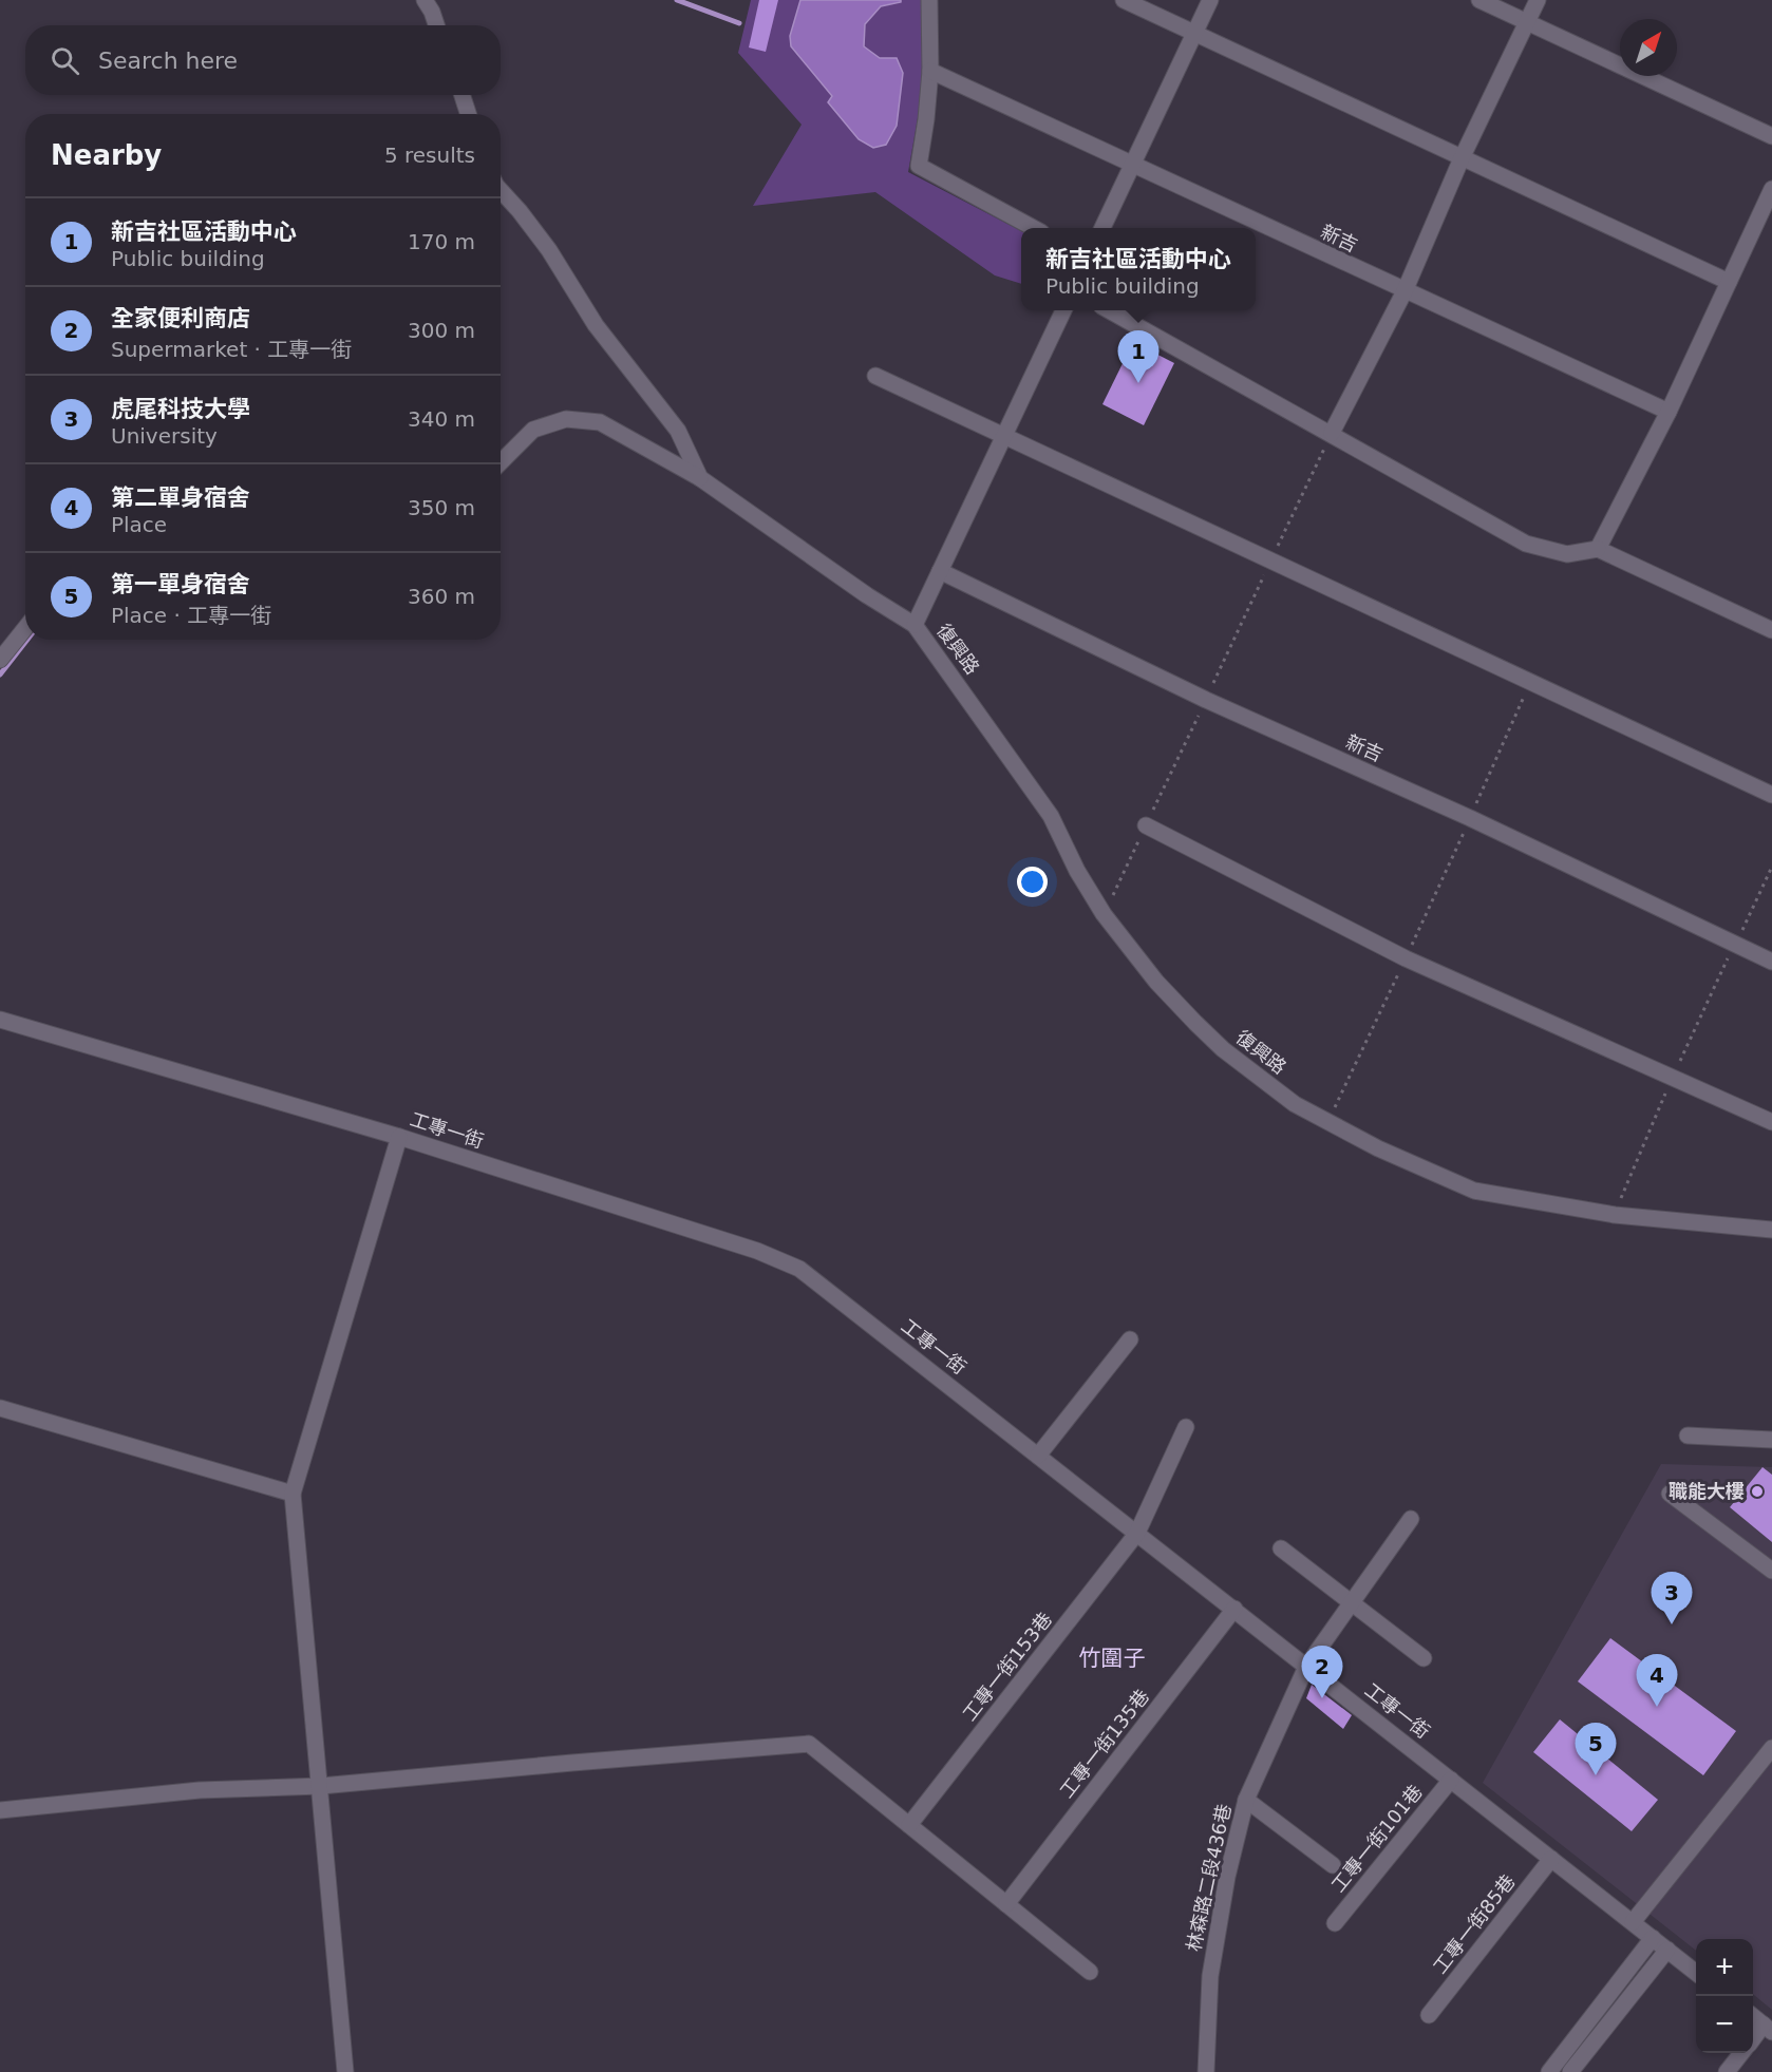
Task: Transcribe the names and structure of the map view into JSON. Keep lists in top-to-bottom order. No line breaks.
{"streets":{"street":["新吉","復興路","工專一街","工專一街153巷","工專一街135巷","工專一街101巷","林森路二段436巷","工專一街85巷"]},"crossings":[["工專一街","工專一街153巷"],["工專一街","工專一街135巷"],["工專一街","工專一街101巷"],["工專一街","林森路二段436巷"],["工專一街","工專一街85巷"]],"districts":["竹圍子"],"places":["職能大樓"],"north":"top right","page":{"search":"Search here","heading":["Nearby","5 results"],"list":[{"mark":"1","name":"新吉社區活動中心","note":"Public building","value":"170 m"},{"mark":"2","name":"全家便利商店","note":"Supermarket · 工專一街","value":"300 m"},{"mark":"3","name":"虎尾科技大學","note":"University","value":"340 m"},{"mark":"4","name":"第二單身宿舍","note":"Place","value":"350 m"},{"mark":"5","name":"第一單身宿舍","note":"Place · 工專一街","value":"360 m"}],"popup":["新吉社區活動中心","Public building"],"pins":["1","3","2","4","5"],"map_buttons":["+","−"]}}
